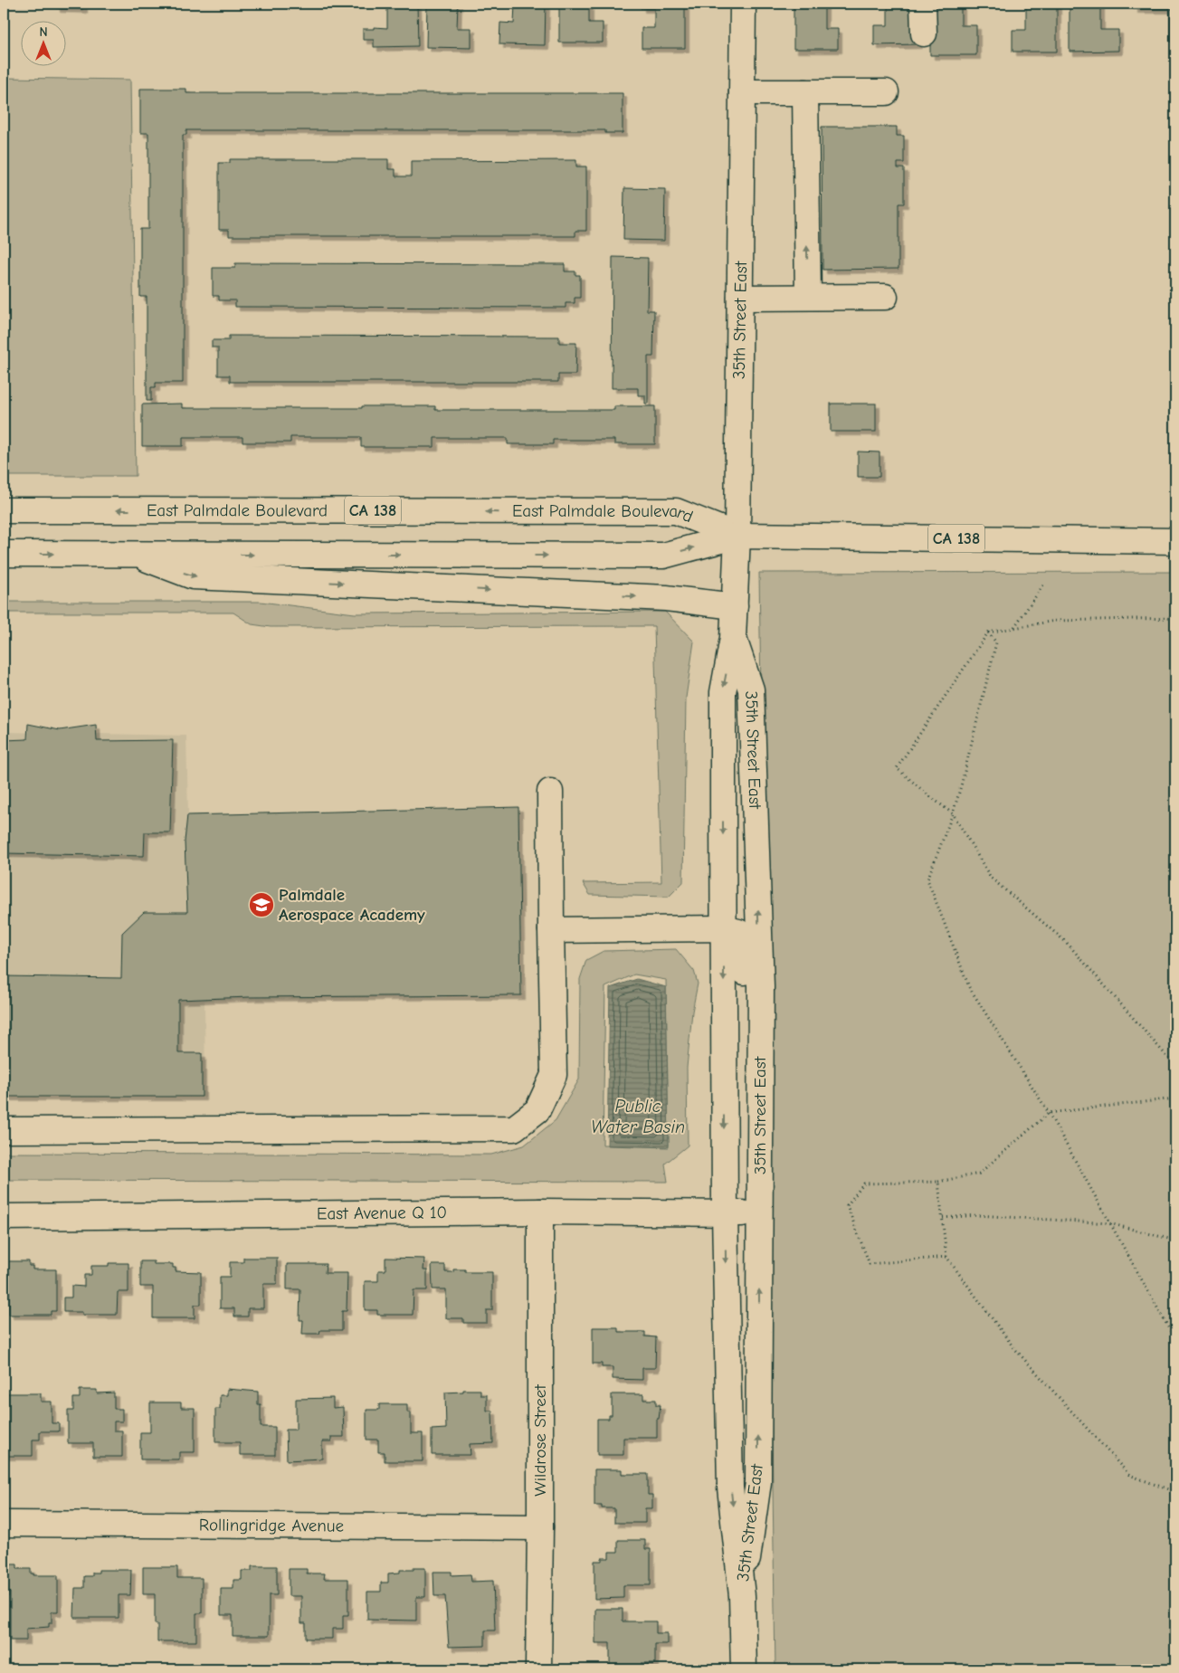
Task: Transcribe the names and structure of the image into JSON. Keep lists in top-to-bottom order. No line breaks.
{"streets":{"main road":["35th Street East","East Palmdale Boulevard","CA 138","East Avenue Q 10","Wildrose Street","Rollingridge Avenue"]},"crossings":[["35th Street East","East Palmdale Boulevard"],["35th Street East","East Avenue Q 10"],["East Avenue Q 10","Wildrose Street"],["Wildrose Street","Rollingridge Avenue"]],"water":["Public Water Basin"],"places":{"school or university":["Palmdale Aerospace Academy"]},"north":"top"}
